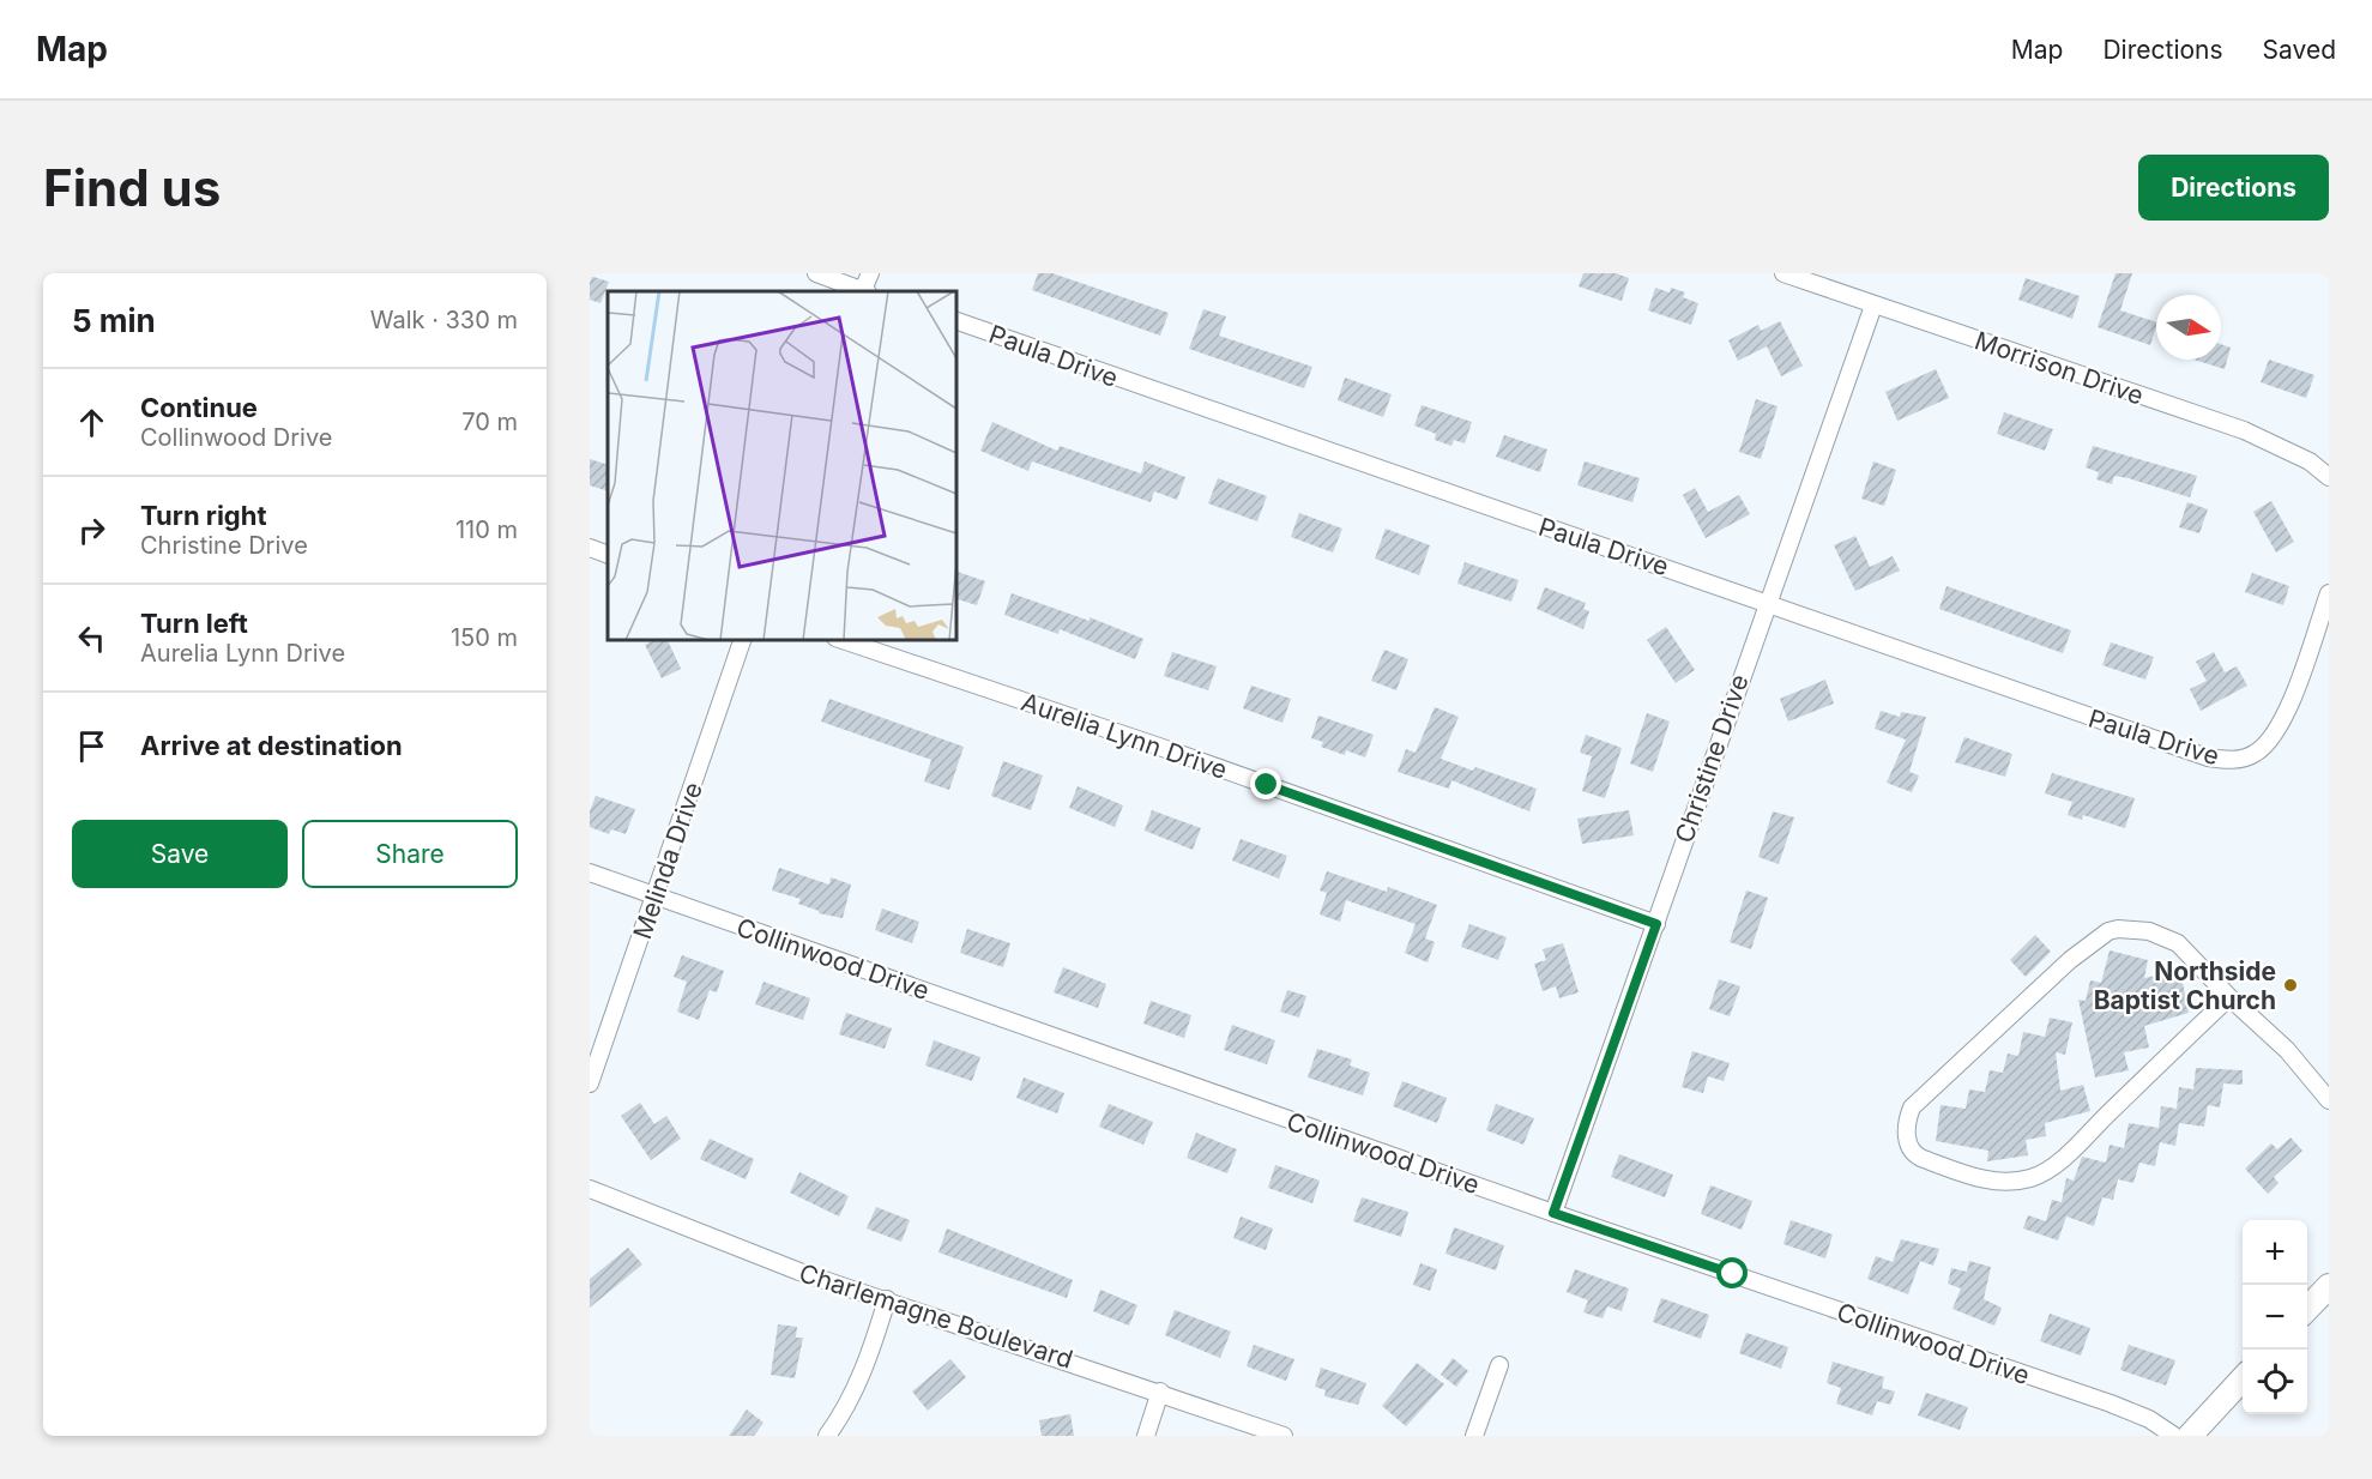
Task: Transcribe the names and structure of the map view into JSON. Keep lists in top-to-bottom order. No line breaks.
{"streets":{"street":["Paula Drive","Morrison Drive","Aurelia Lynn Drive","Christine Drive","Melinda Drive","Collinwood Drive","Charlemagne Boulevard"]},"crossings":[["Paula Drive","Christine Drive"],["Morrison Drive","Christine Drive"],["Aurelia Lynn Drive","Christine Drive"],["Christine Drive","Collinwood Drive"],["Melinda Drive","Collinwood Drive"]],"places":["Northside Baptist Church"],"north":"right","page":{"header":"Map","nav":["Map","Directions","Saved"],"buttons":["Directions",["Save","Share"]],"title":"Find us","heading":["5 min","Walk · 330 m"],"list":[["Continue","Collinwood Drive","70 m"],["Turn right","Christine Drive","110 m"],["Turn left","Aurelia Lynn Drive","150 m"],"Arrive at destination"],"map_buttons":["+","−"]}}
